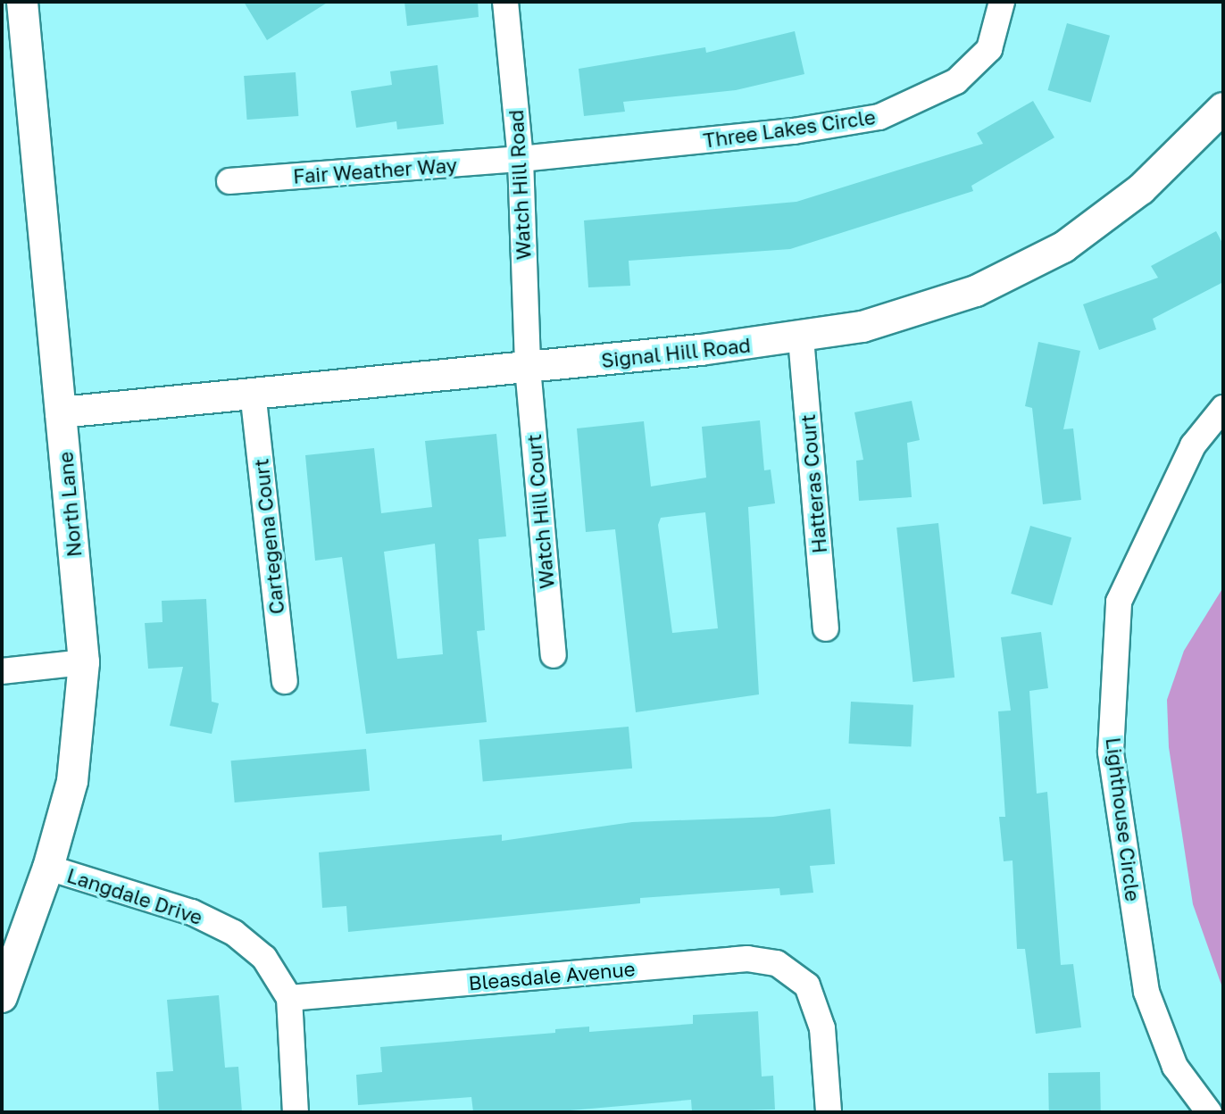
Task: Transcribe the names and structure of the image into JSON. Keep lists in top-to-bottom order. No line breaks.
{"streets":{"street":["Three Lakes Circle","Fair Weather Way","Watch Hill Road","Signal Hill Road","Hatteras Court","North Lane","Watch Hill Court","Cartegena Court","Lighthouse Circle","Langdale Drive","Bleasdale Avenue"]},"crossings":[["Three Lakes Circle","Fair Weather Way"],["Three Lakes Circle","Watch Hill Road"],["Fair Weather Way","Watch Hill Road"],["Watch Hill Road","Signal Hill Road"],["Watch Hill Road","Watch Hill Court"],["Signal Hill Road","Hatteras Court"],["Signal Hill Road","North Lane"],["Signal Hill Road","Watch Hill Court"],["Signal Hill Road","Cartegena Court"],["North Lane","Langdale Drive"],["Langdale Drive","Bleasdale Avenue"]]}
